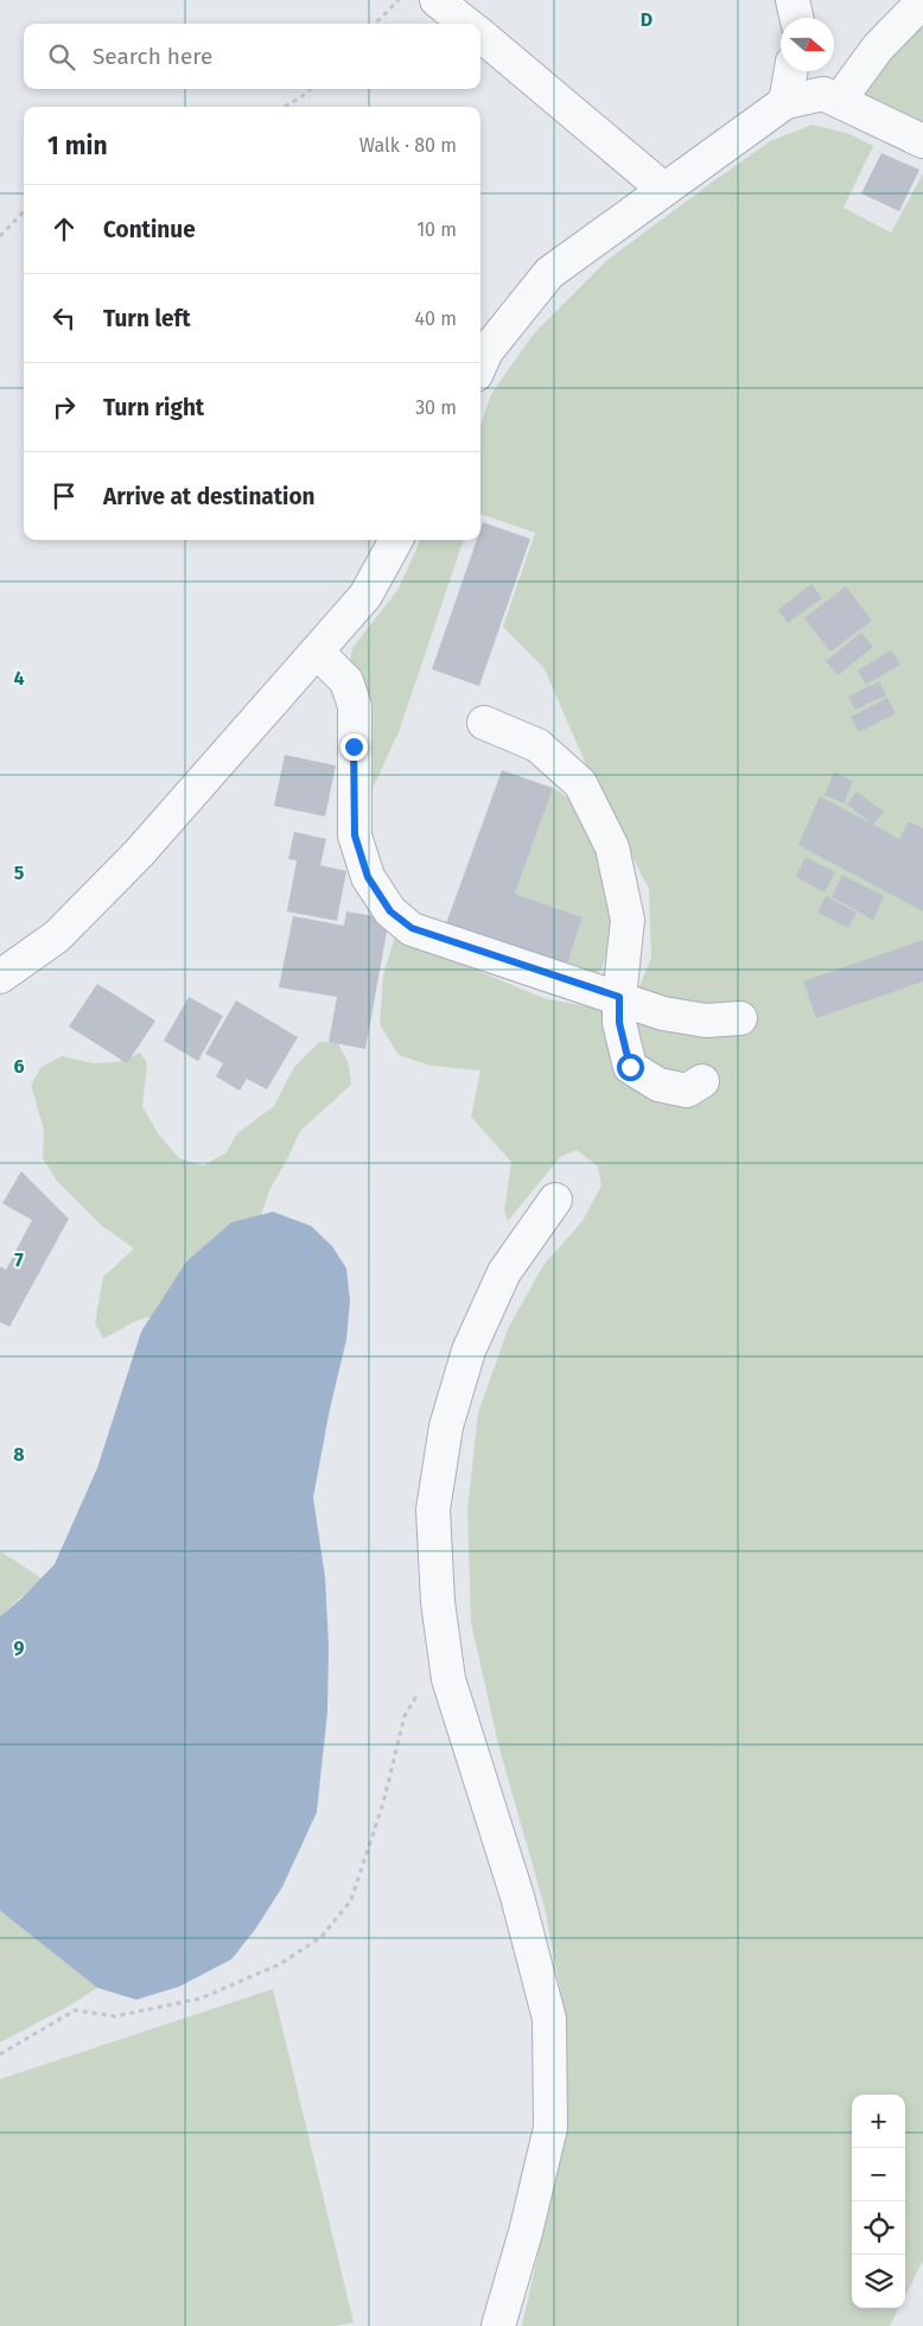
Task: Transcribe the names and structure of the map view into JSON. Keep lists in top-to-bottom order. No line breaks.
{"north":"right","page":{"search":"Search here","heading":["1 min","Walk · 80 m"],"list":[["Continue","10 m"],["Turn left","40 m"],["Turn right","30 m"],"Arrive at destination"],"map_buttons":["+","−"]},"grid":{"columns":["D"],"rows":["4","5","6","7","8","9"]}}
